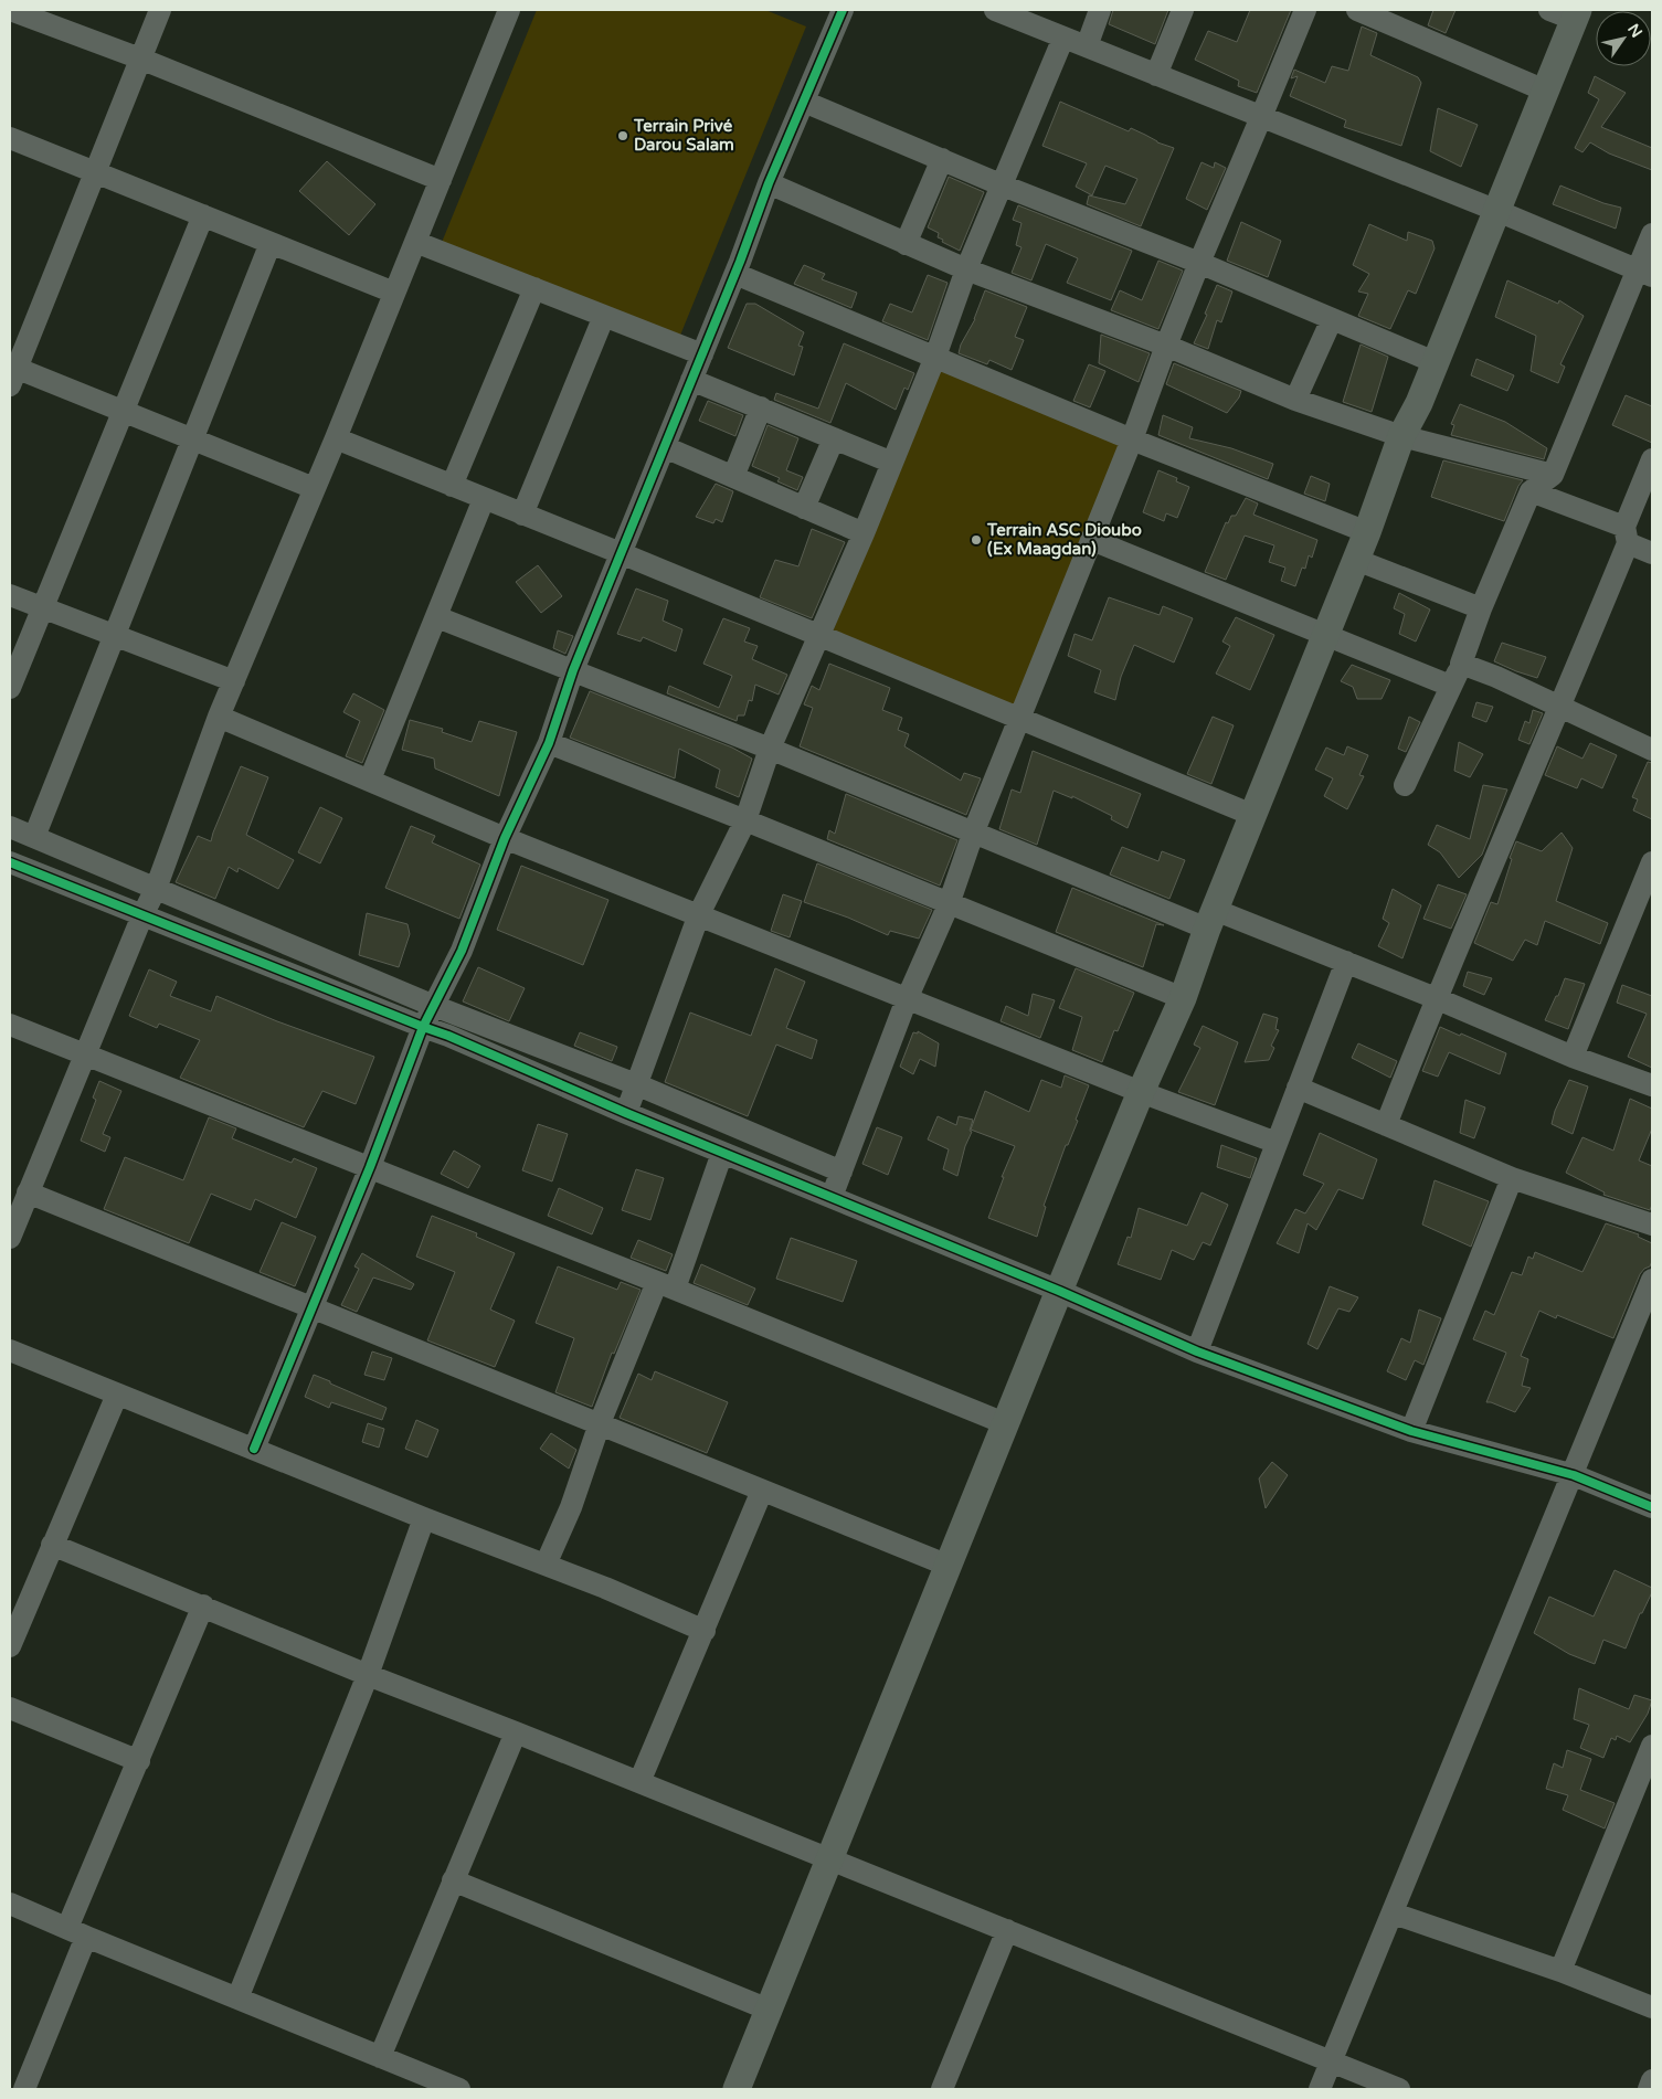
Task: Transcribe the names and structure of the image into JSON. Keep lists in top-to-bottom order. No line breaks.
{"places":["Terrain Privé Darou Salam","Terrain ASC Dioubo (Ex Maagdan)"],"north":"top right"}
